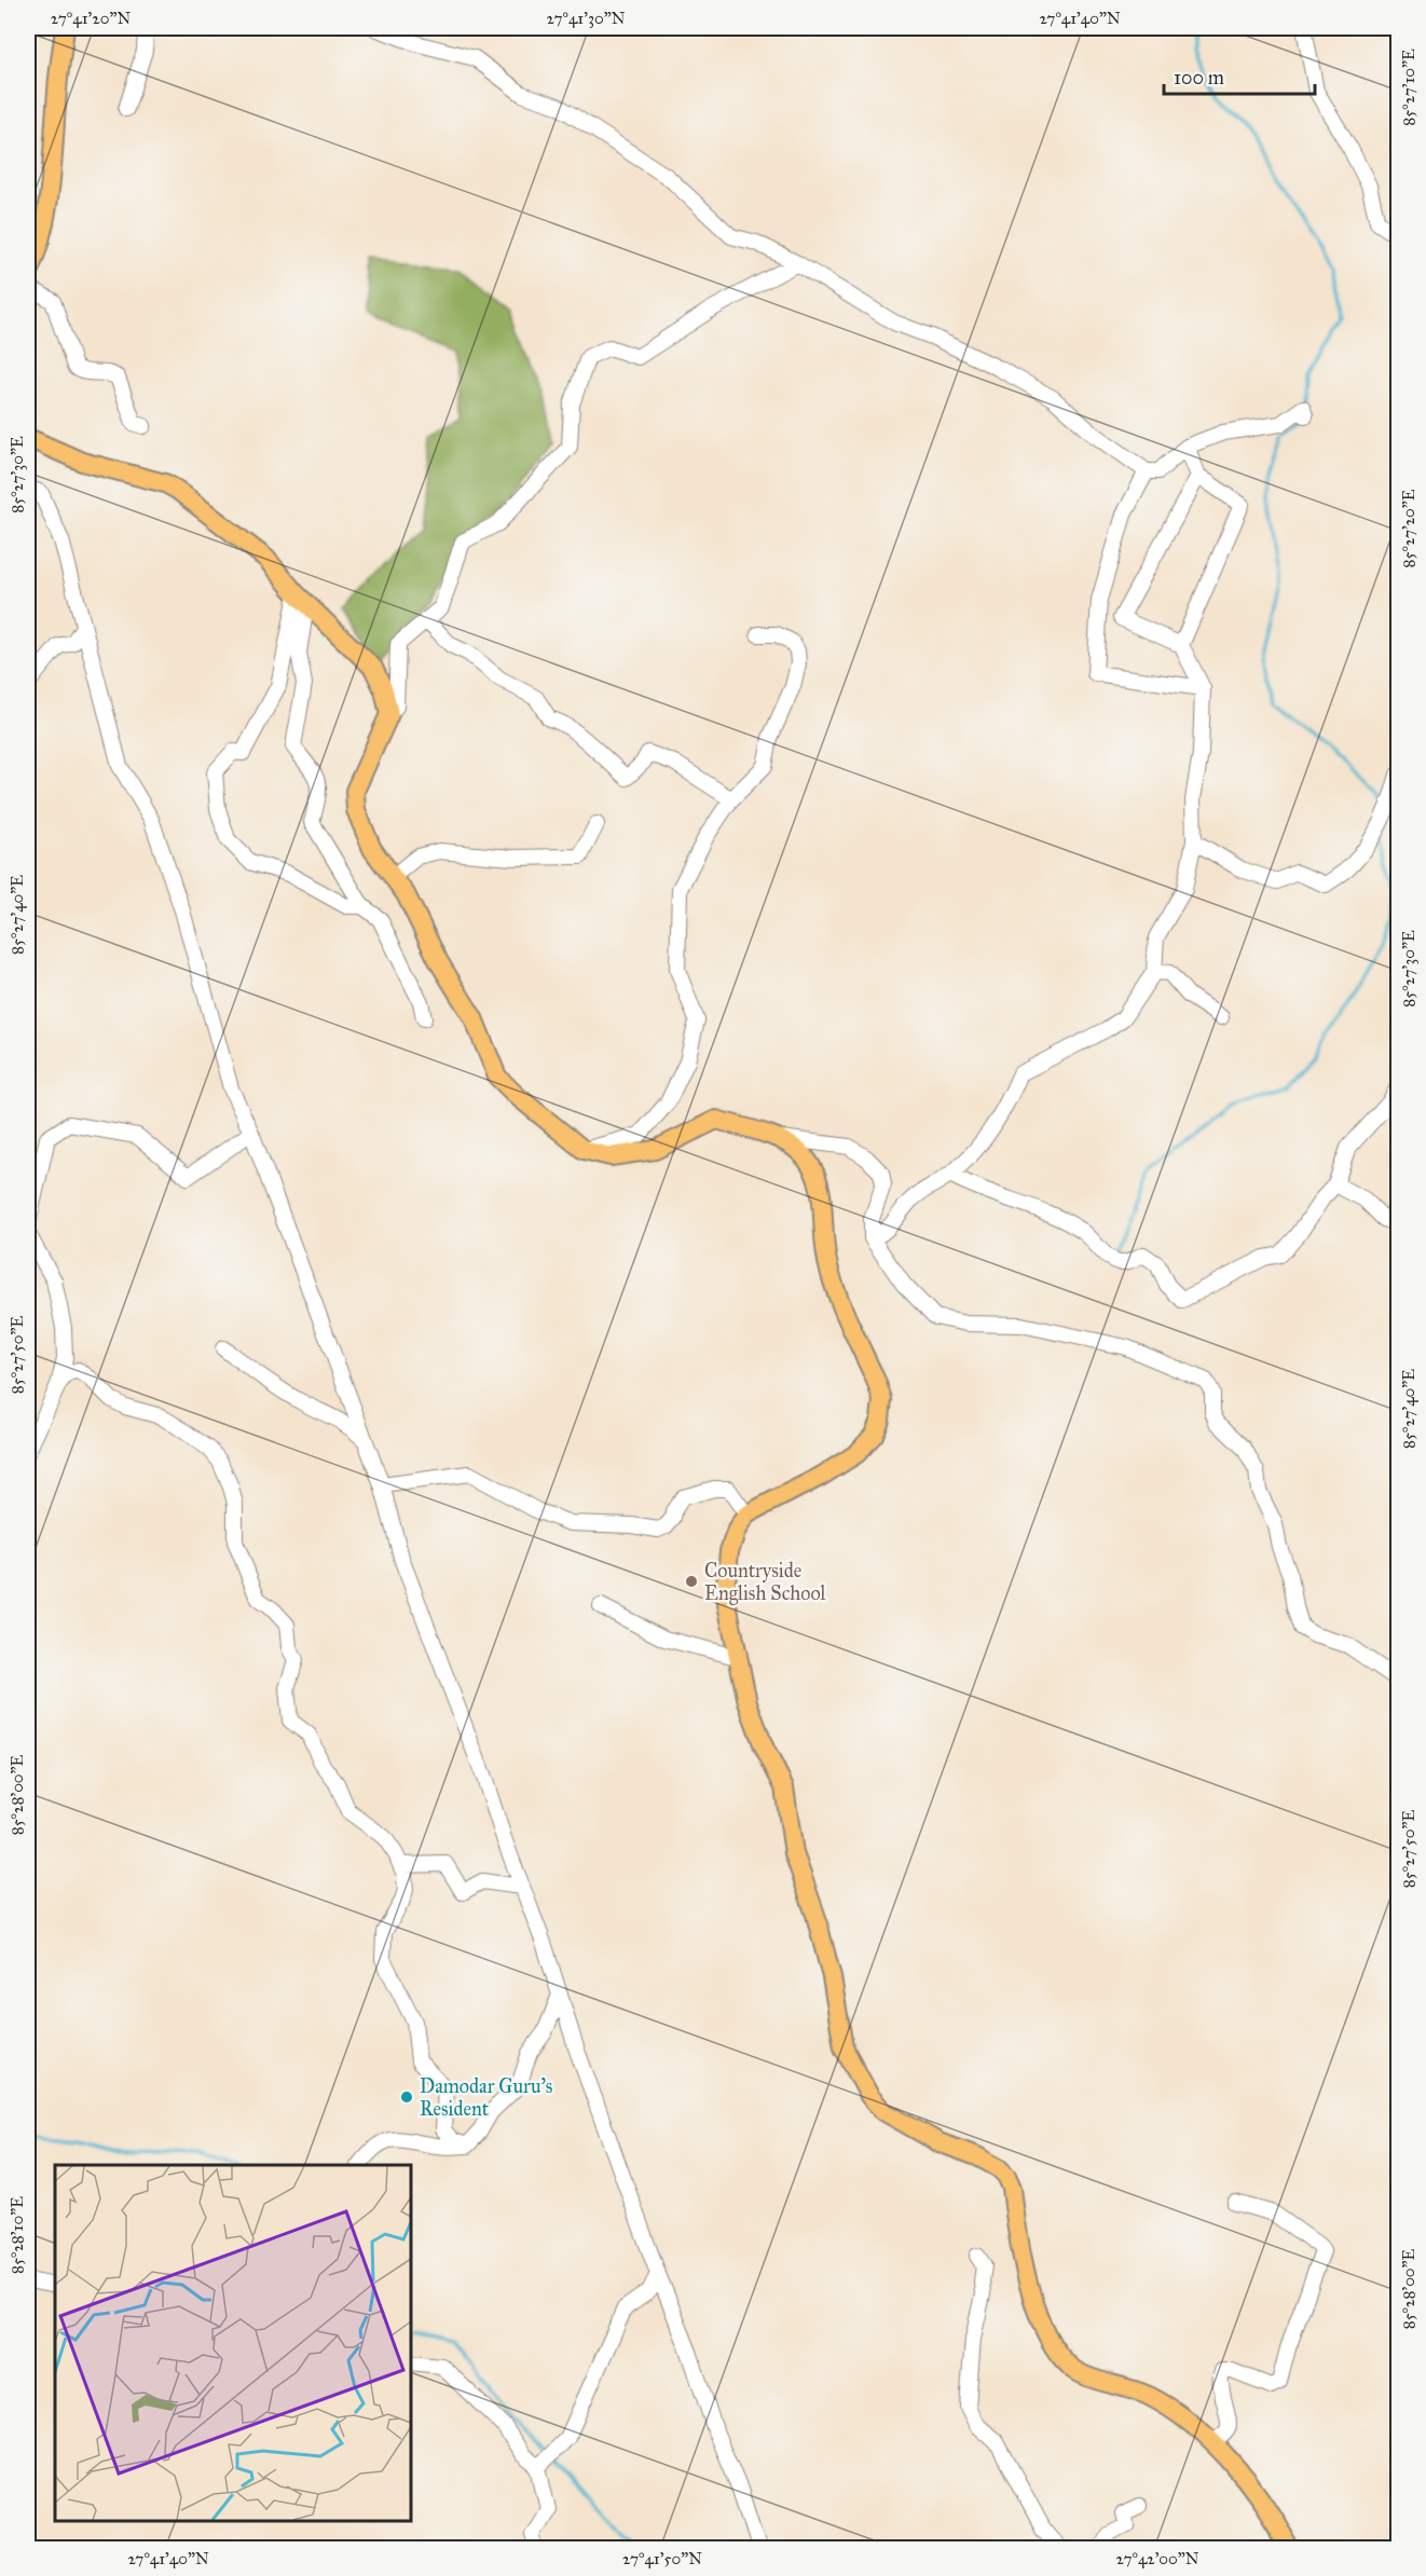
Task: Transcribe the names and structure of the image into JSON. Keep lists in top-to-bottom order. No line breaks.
{"places":["Countryside English School","Damodar Guru's Resident"],"scale_bar":"100 m","coordinates":["27°41'20\"N","27°41'30\"N","27°41'40\"N","85°27'10\"E","85°27'30\"E","85°27'20\"E","85°27'40\"E","85°27'50\"E","85°28'00\"E","85°28'10\"E","27°41'50\"N","27°42'00\"N"]}
